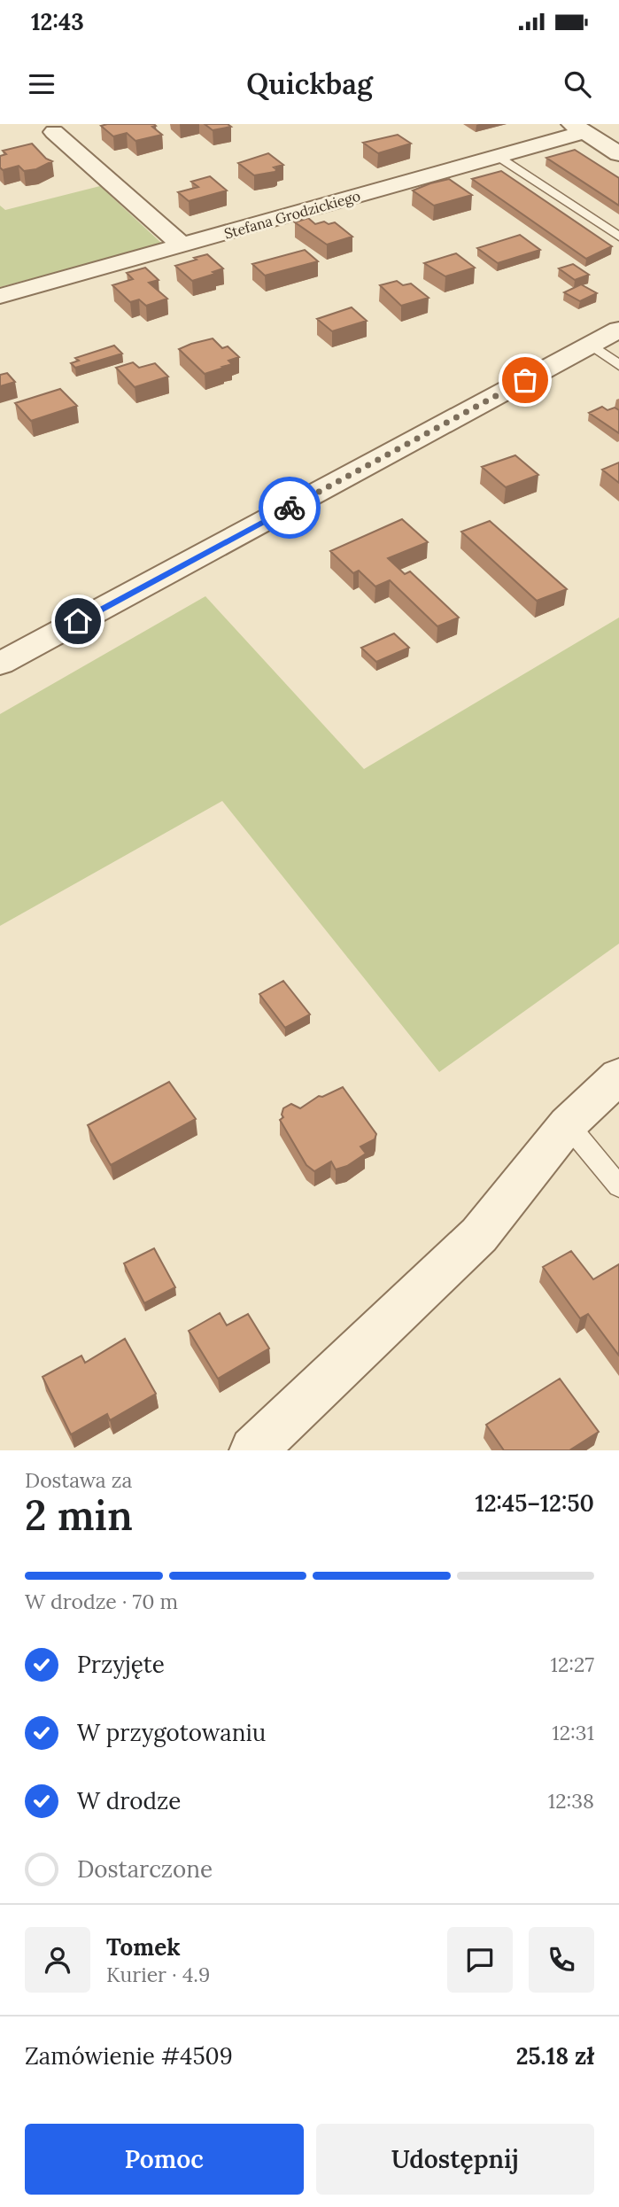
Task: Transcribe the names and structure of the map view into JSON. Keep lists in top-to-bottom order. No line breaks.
{"streets":{"street":["Stefana Grodzickiego"]},"page":{"status":"12:43","header":"Quickbag","heading":["2 min","Dostawa za","12:45–12:50"],"panel":["Tomek","Kurier · 4.9","Zamówienie #4509","25.18 zł"],"bar":"W drodze · 70 m","list":[["Przyjęte","12:27"],["W przygotowaniu","12:31"],["W drodze","12:38"],"Dostarczone"],"buttons":["Pomoc","Udostępnij"]}}
